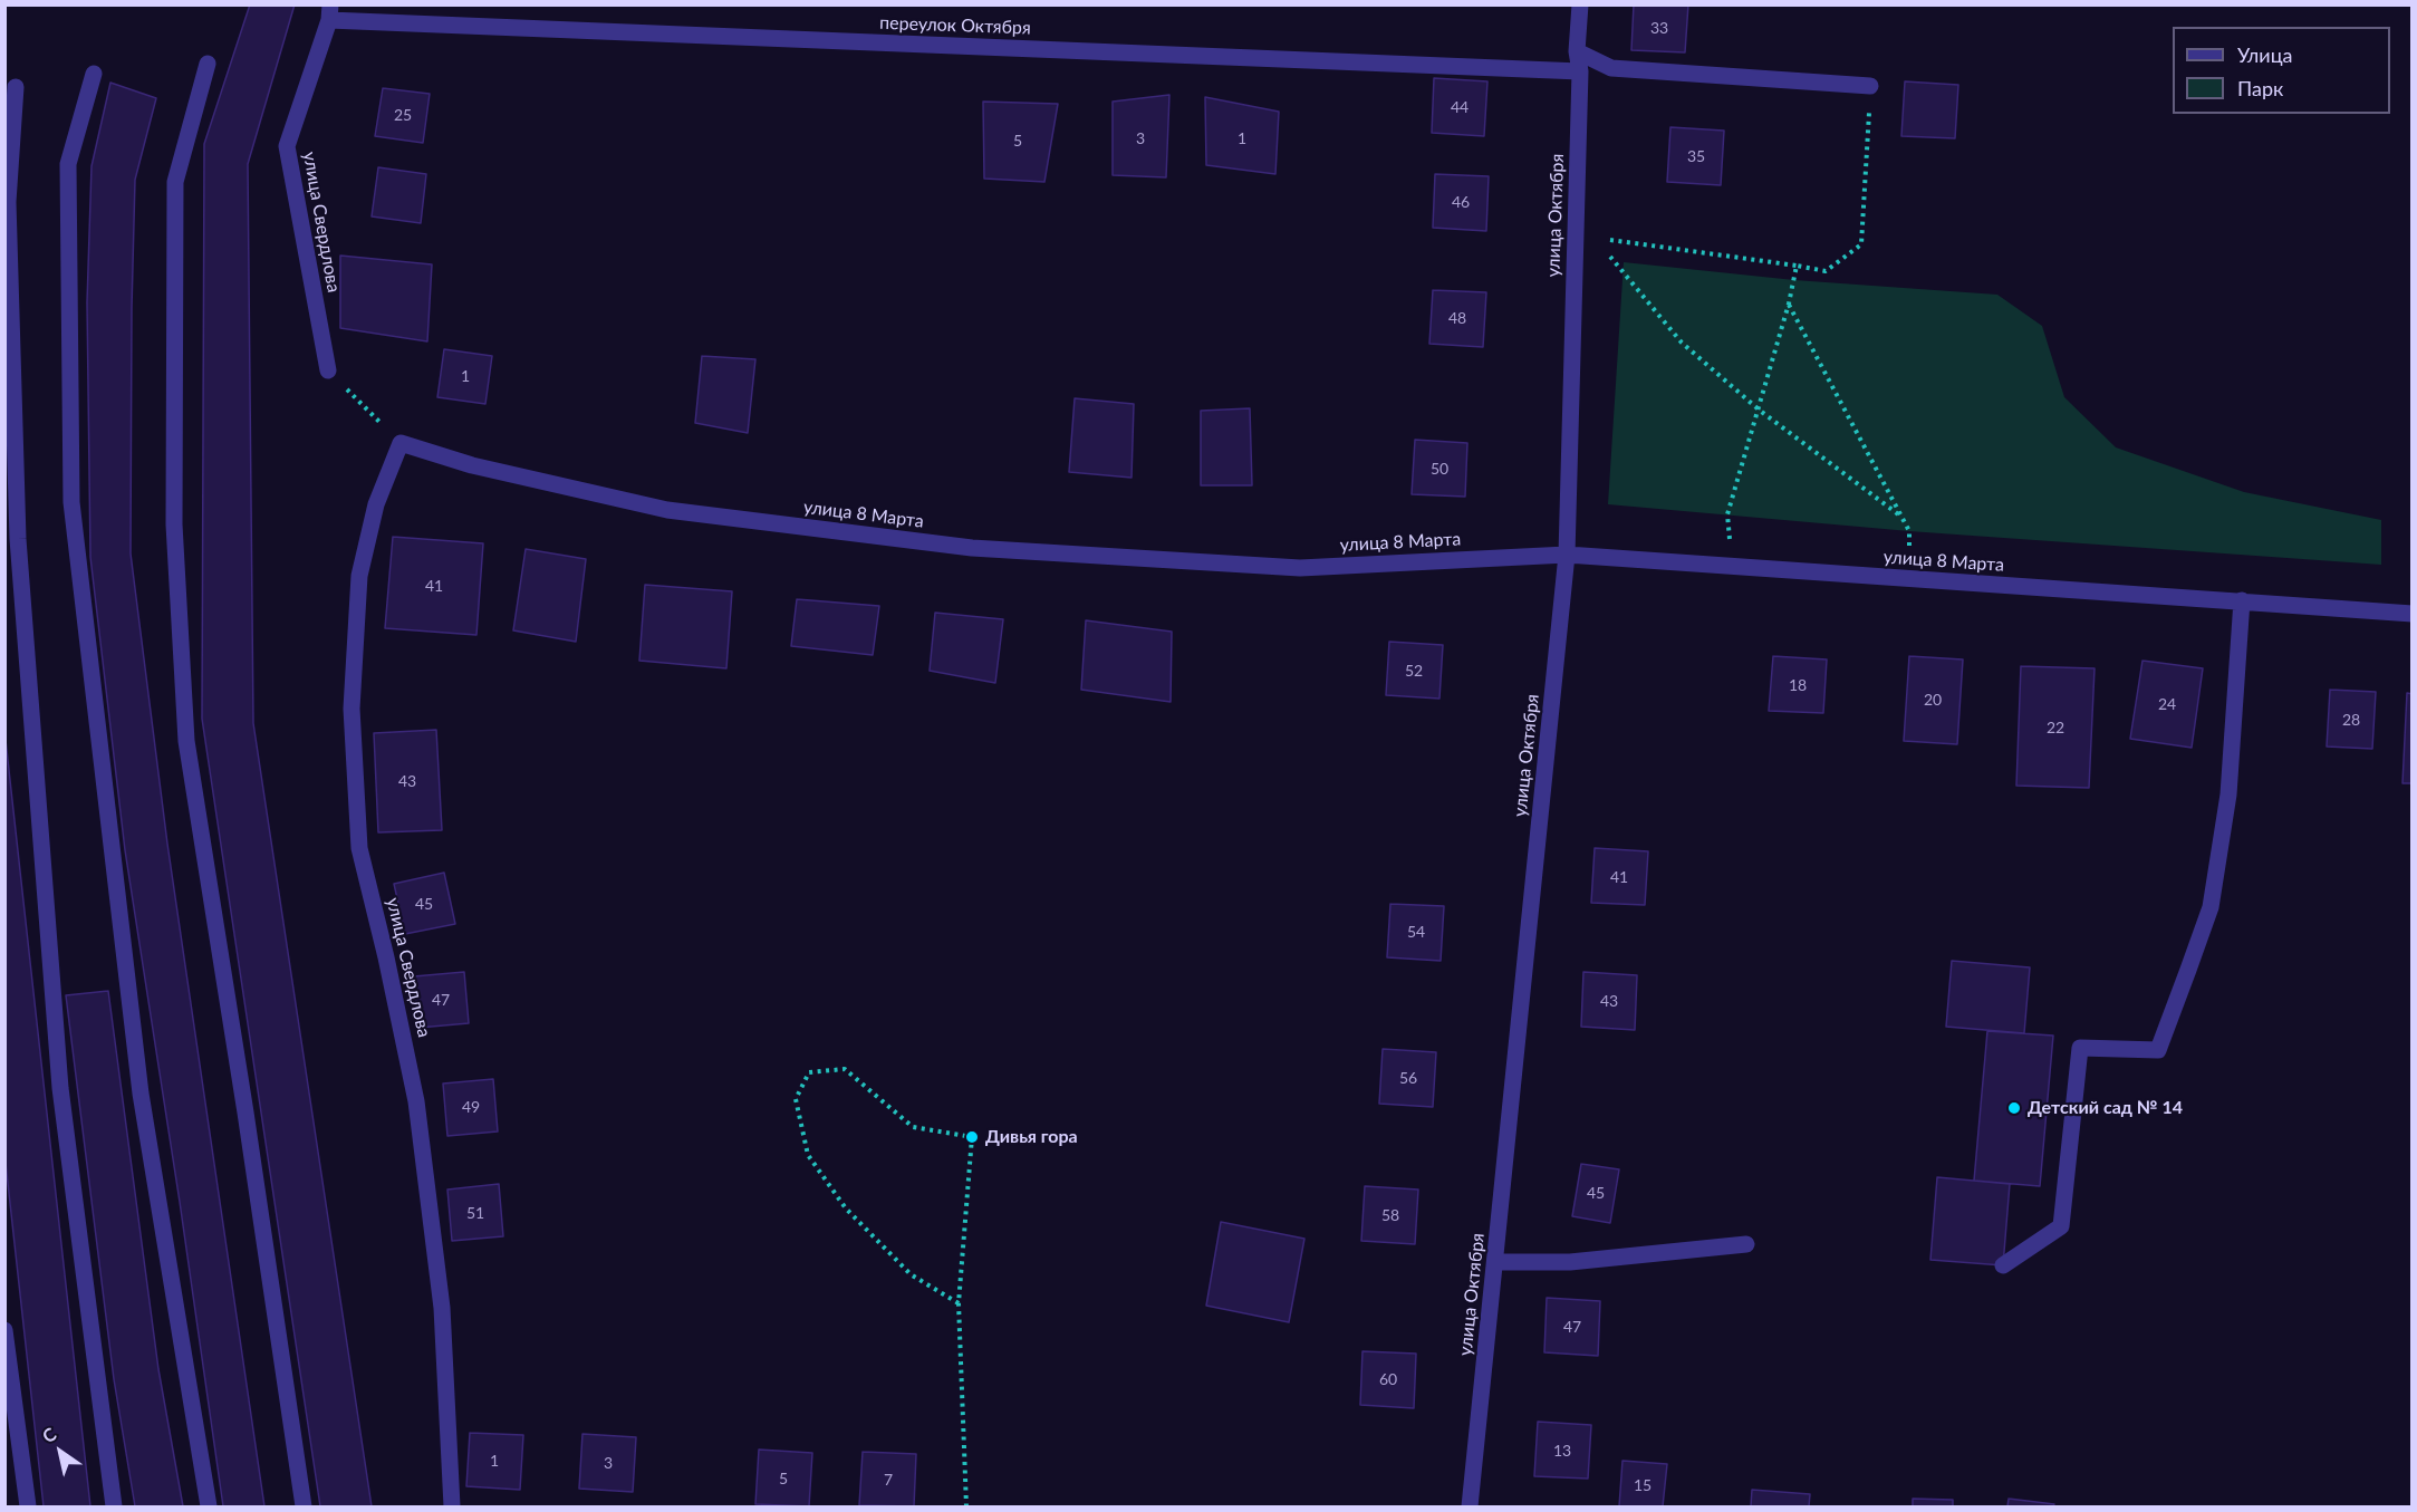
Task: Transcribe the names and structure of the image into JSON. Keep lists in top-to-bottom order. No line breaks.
{"streets":{"street":["переулок Октября","улица Октября","улица Свердлова","улица 8 Марта"]},"crossings":[["переулок Октября","улица Октября"],["переулок Октября","улица Свердлова"],["улица Октября","улица 8 Марта"],["улица Свердлова","улица 8 Марта"]],"places":["Детский сад № 14","Дивья гора"],"house_numbers":["33","44","25","3","1","5","35","46","48","1","50","41","52","18","20","24","28","22","43","41","45","54","47","43","56","49","45","51","58","47","60","13","1","3","5","7","15"],"legend":["Улица","Парк"],"north":"top left"}
